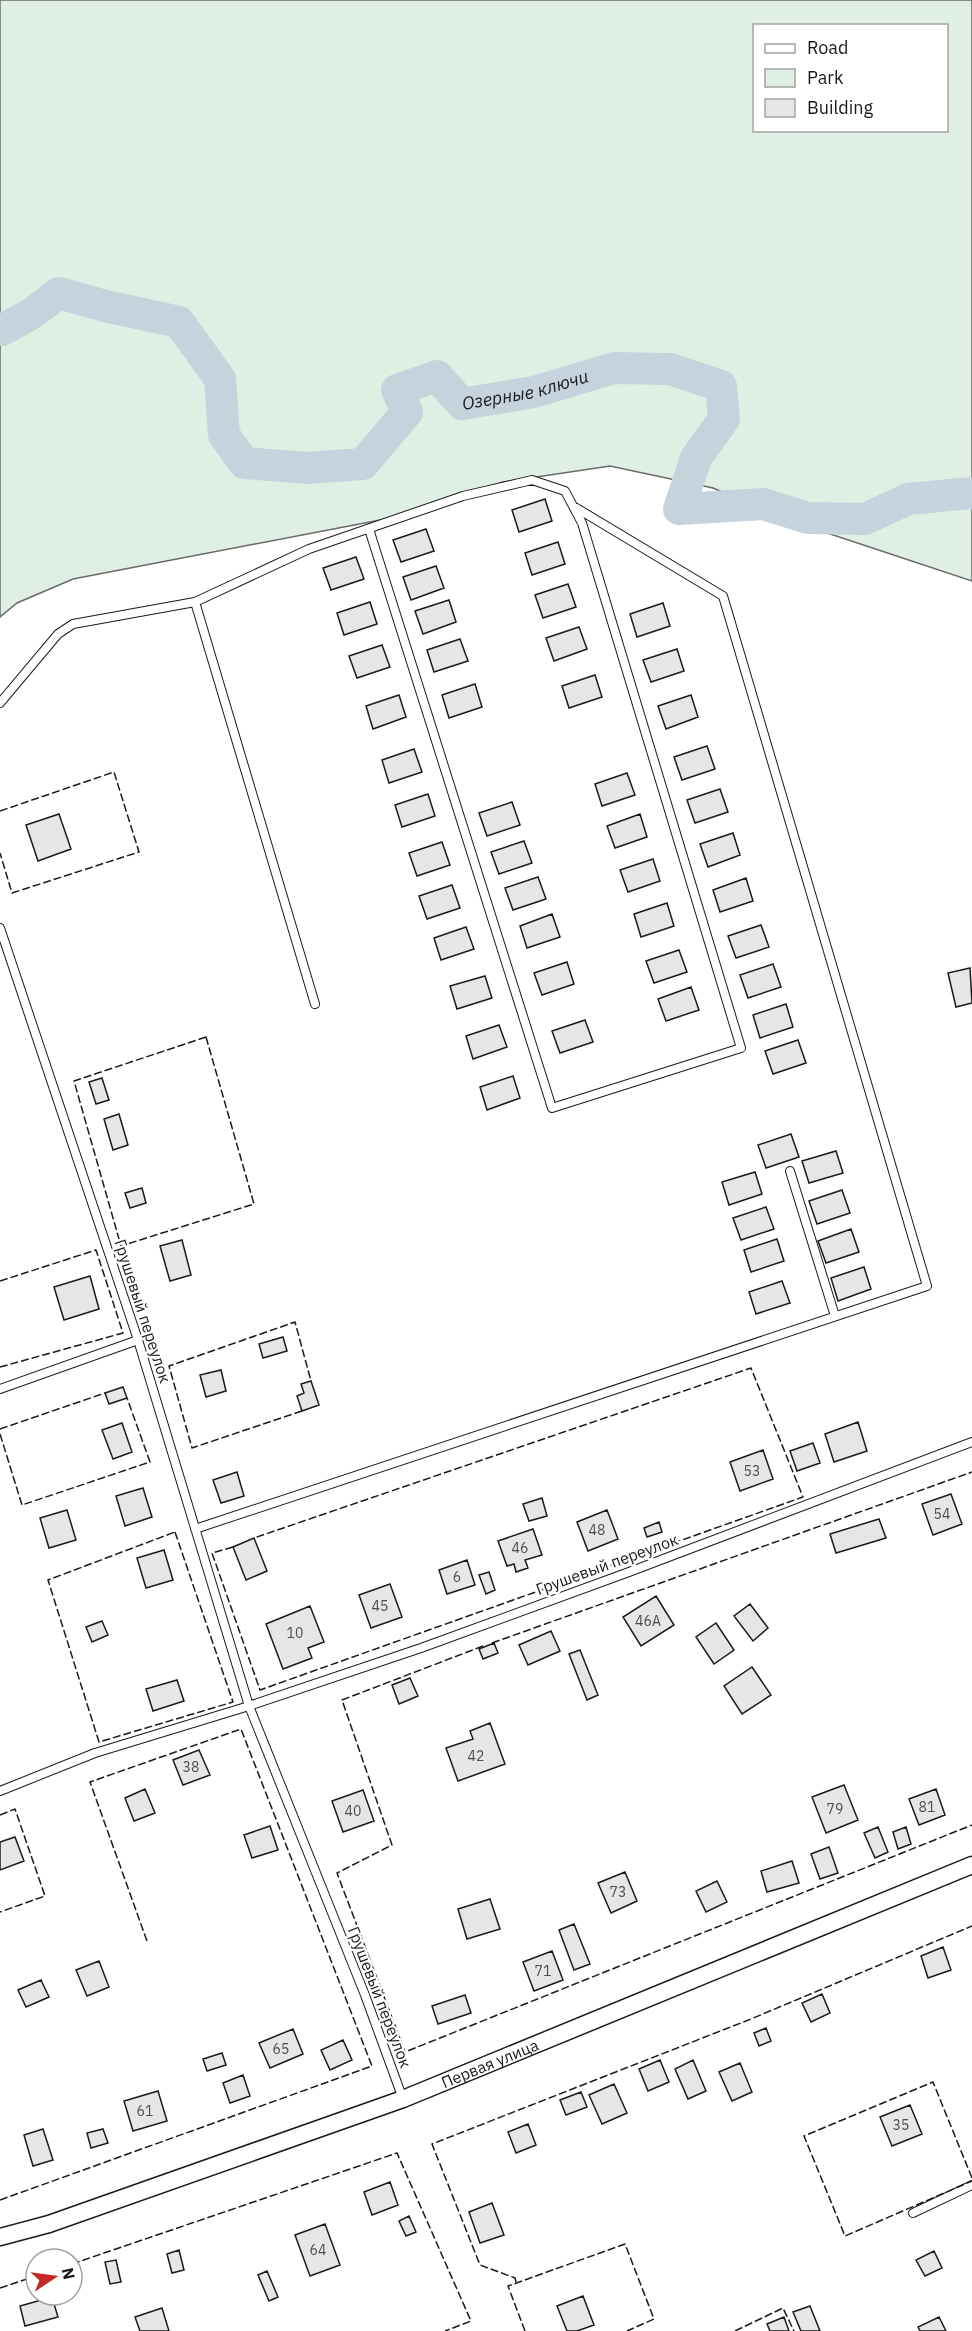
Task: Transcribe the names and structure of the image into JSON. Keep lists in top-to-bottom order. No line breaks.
{"streets":{"street":["Первая улица"],"lane":["Грушевый переулок"]},"crossings":[["Грушевый переулок","Первая улица"]],"water":["Озерные ключи"],"house_numbers":["53","54","48","46","6","45","46А","10","42","38","81","79","40","73","71","65","61","35","64"],"legend":["Road","Park","Building"],"north":"right"}
